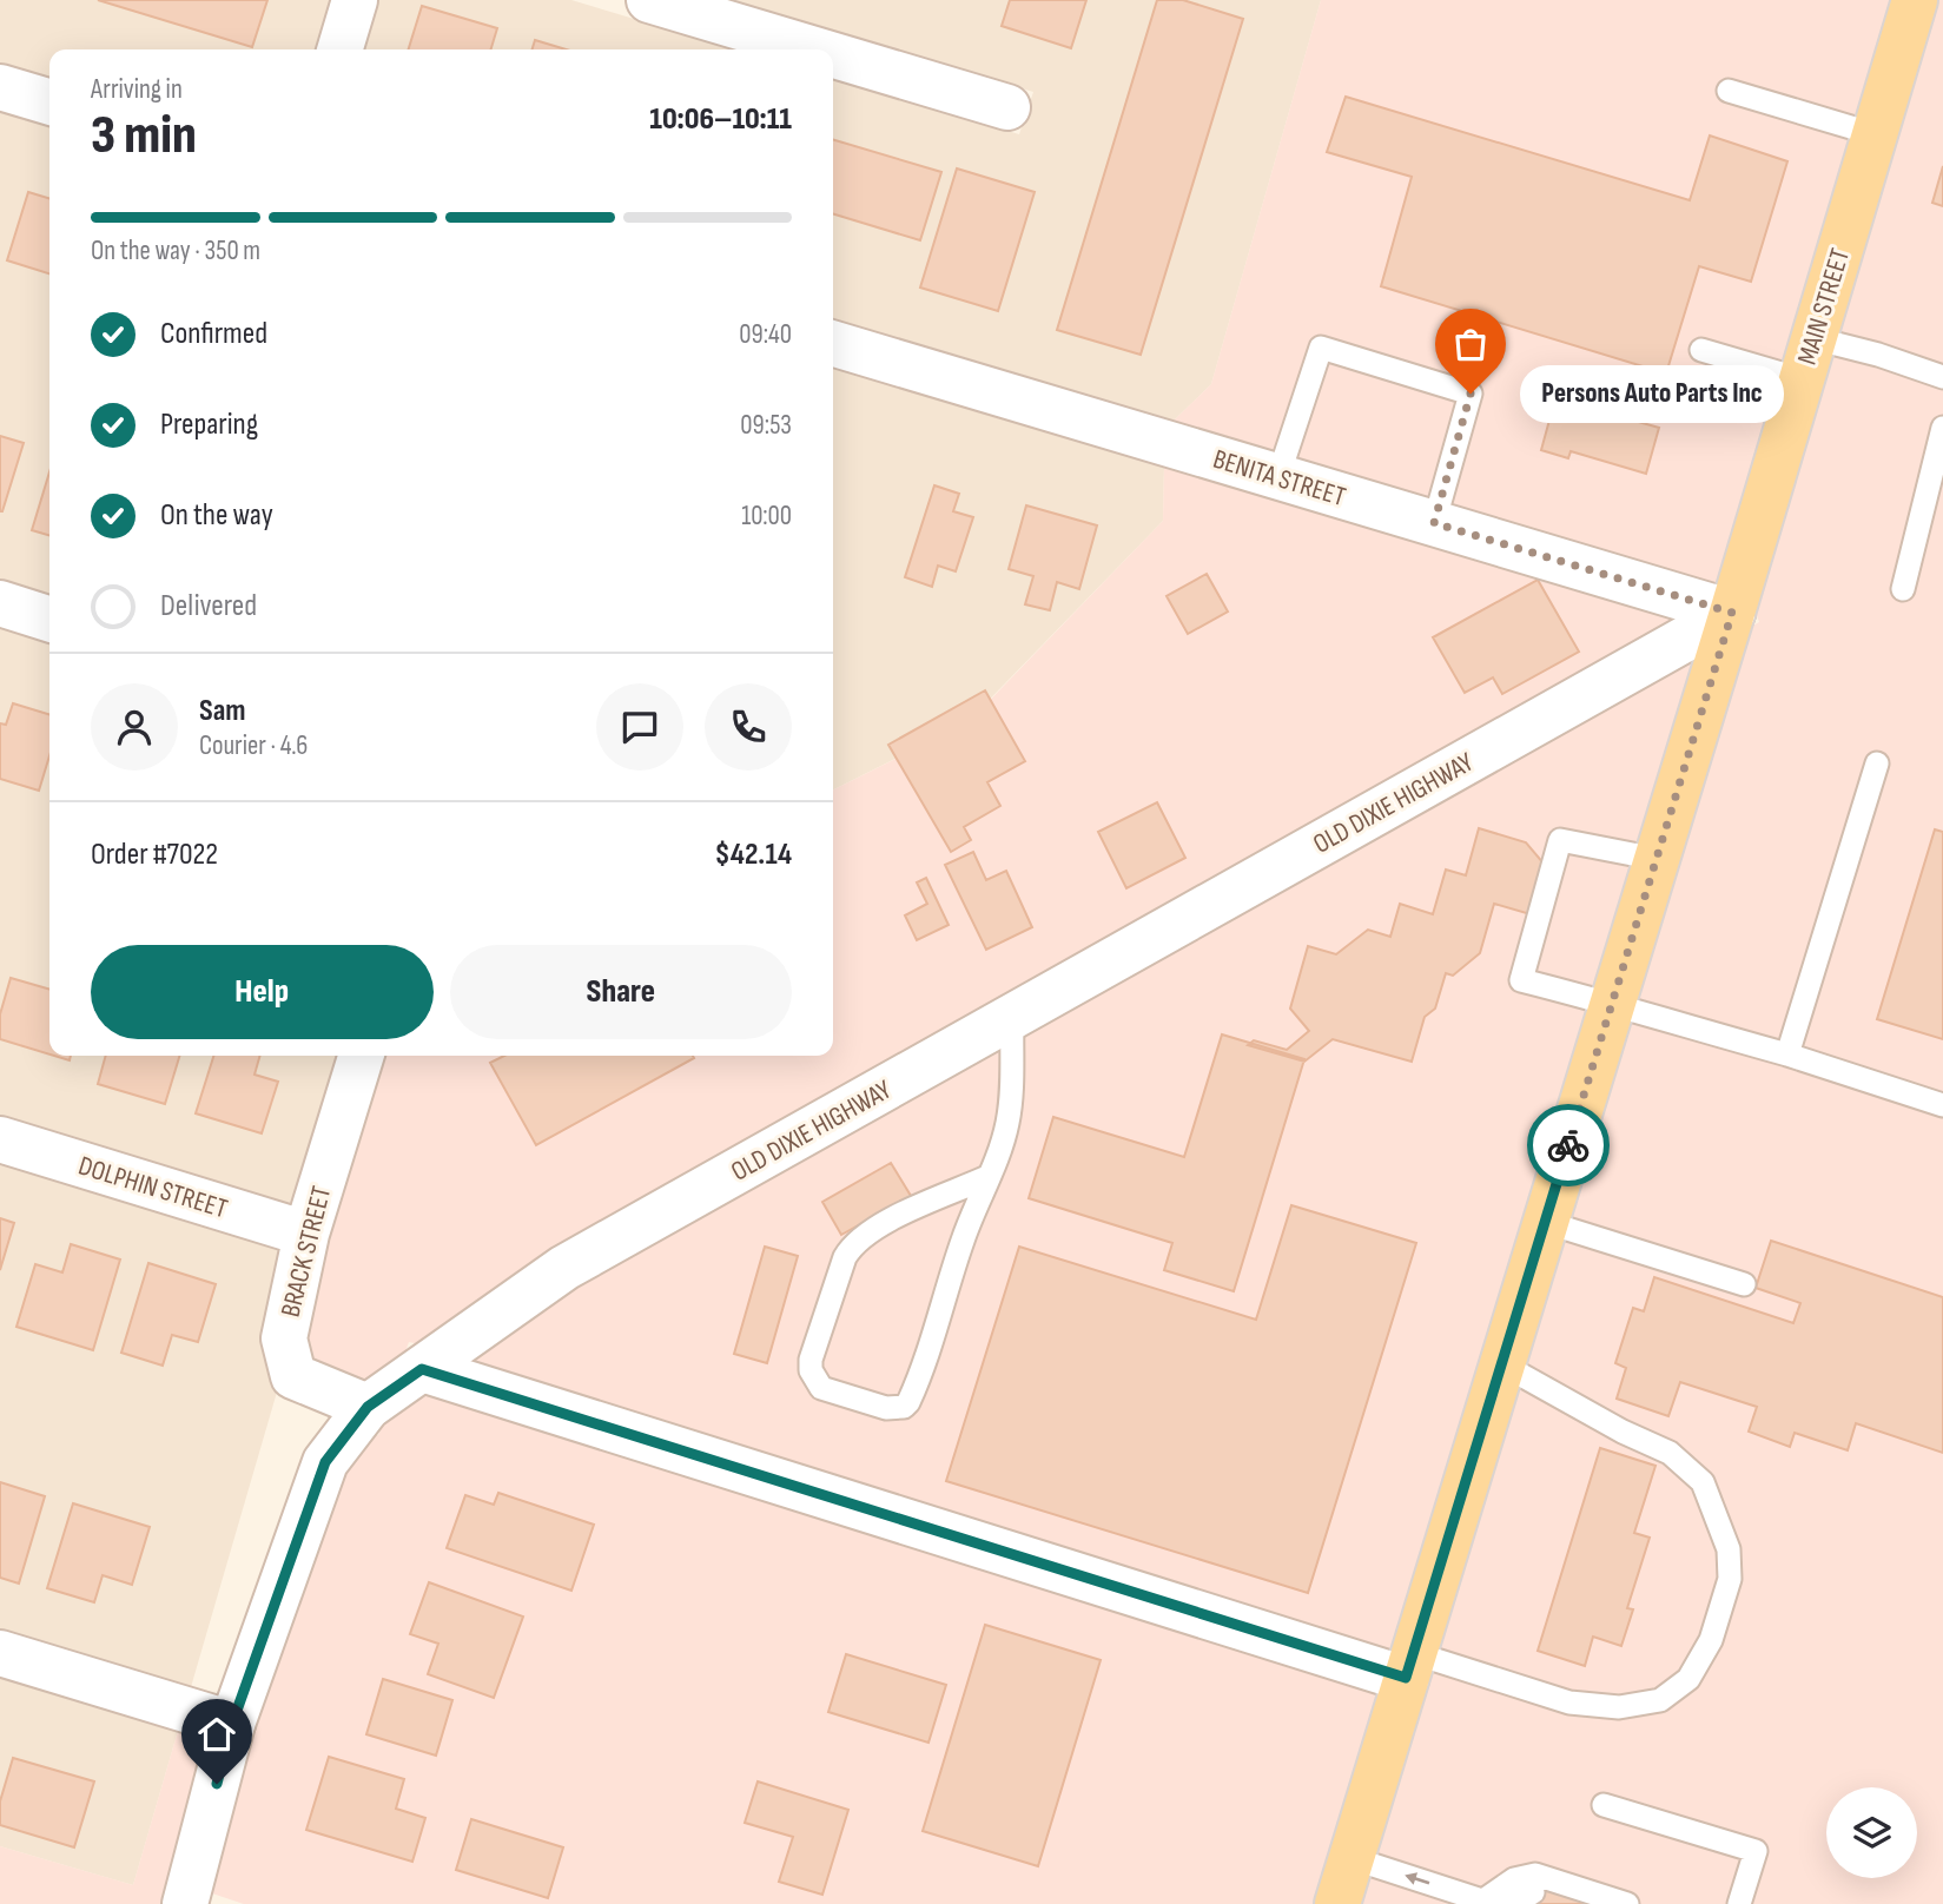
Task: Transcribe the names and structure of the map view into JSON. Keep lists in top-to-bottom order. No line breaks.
{"streets":{"main road":["MAIN STREET"],"street":["BENITA STREET","OLD DIXIE HIGHWAY","DOLPHIN STREET","BRACK STREET"]},"crossings":[["MAIN STREET","BENITA STREET"],["MAIN STREET","OLD DIXIE HIGHWAY"],["BENITA STREET","OLD DIXIE HIGHWAY"],["OLD DIXIE HIGHWAY","BRACK STREET"],["DOLPHIN STREET","BRACK STREET"]],"places":["Persons Auto Parts Inc"],"page":{"heading":["3 min","Arriving in","10:06–10:11"],"panel":["Sam","Courier · 4.6","Order #7022","$42.14"],"bar":"On the way · 350 m","list":[["Confirmed","09:40"],["Preparing","09:53"],["On the way","10:00"],"Delivered"],"bubble":"Persons Auto Parts Inc","buttons":["Help","Share"]}}
